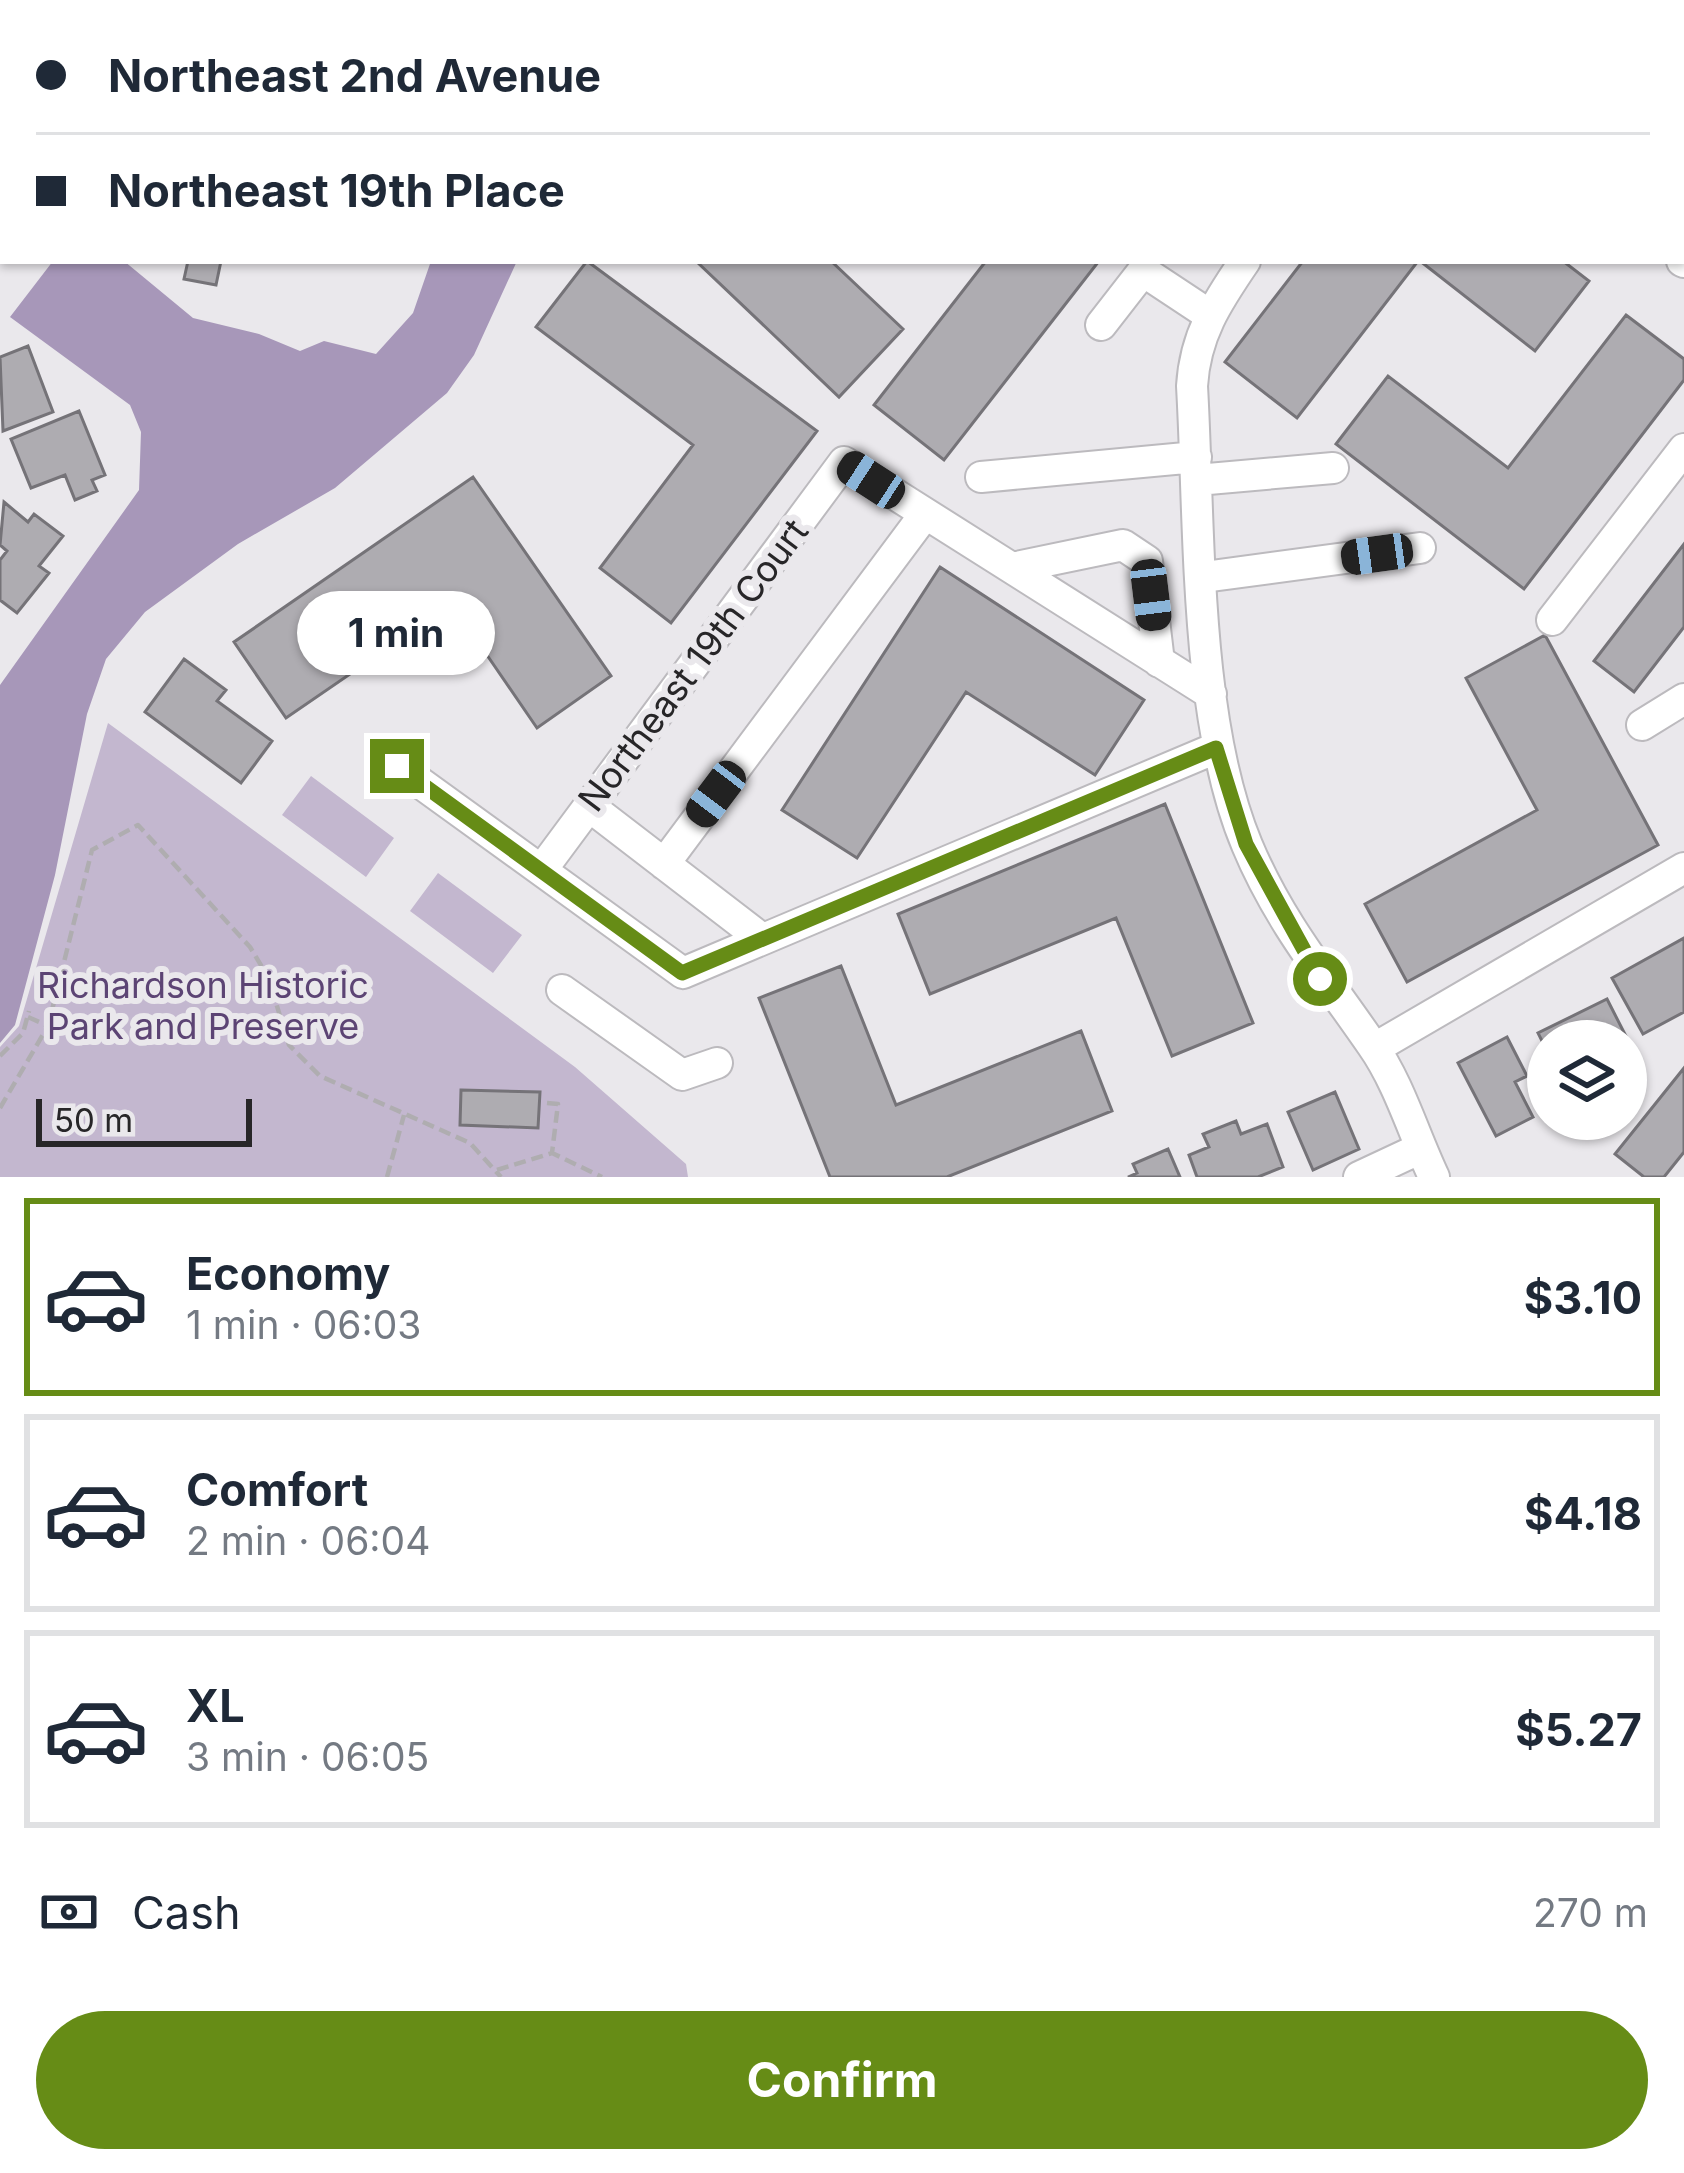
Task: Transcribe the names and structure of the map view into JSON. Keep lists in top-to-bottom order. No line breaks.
{"streets":{"street":["Northeast 19th Court"]},"parks":["Richardson Historic Park and Preserve"],"scale_bar":"50 m","page":{"banner":["Northeast 2nd Avenue","Northeast 19th Place"],"bubble":"1 min","scale":"50 m","list":[{"name":"Economy","note":"1 min · 06:03","value":"$3.10"},{"name":"Comfort","note":"2 min · 06:04","value":"$4.18"},{"name":"XL","note":"3 min · 06:05","value":"$5.27"}],"pay":["Cash","270 m"],"buttons":"Confirm"}}
